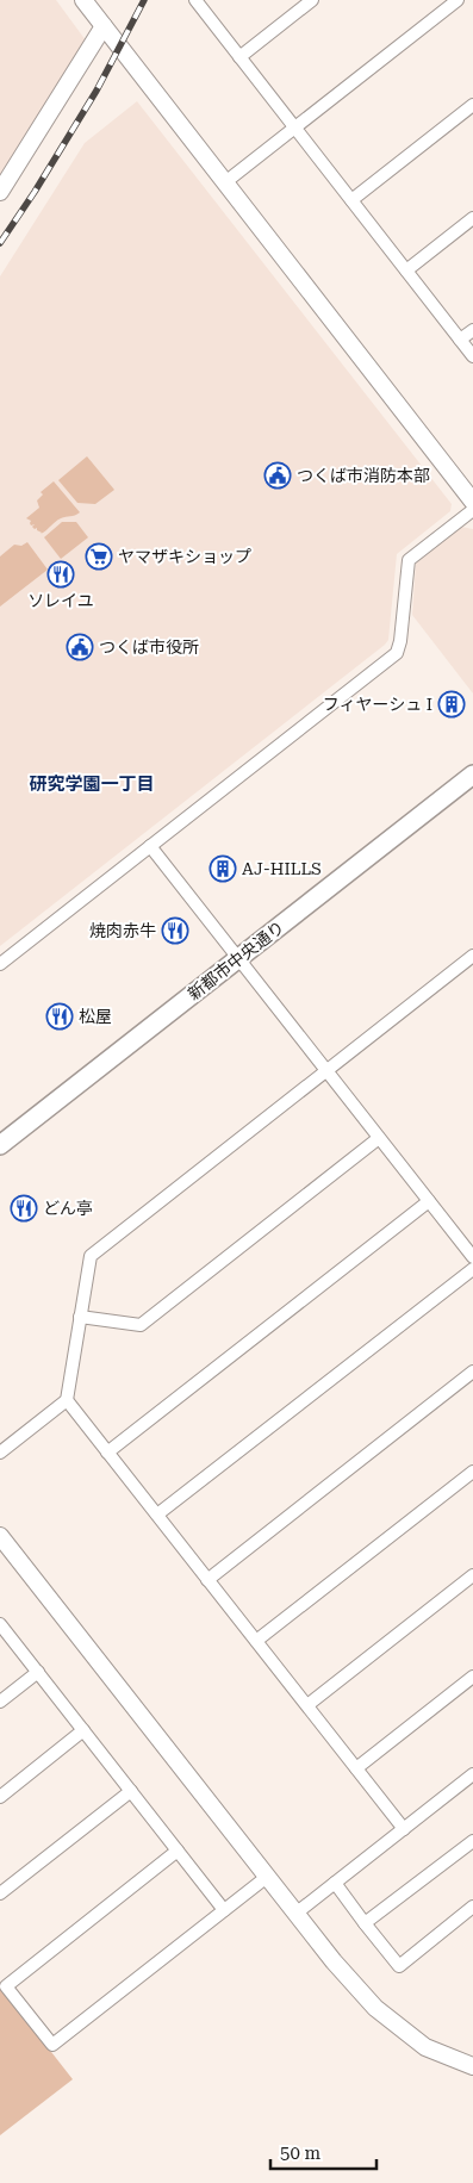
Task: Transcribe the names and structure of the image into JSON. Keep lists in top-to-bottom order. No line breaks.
{"streets":{"main road":["新都市中央通り"]},"districts":["研究学園一丁目"],"places":{"public building":["つくば市消防本部","つくば市役所"],"supermarket":["ヤマザキショップ"],"restaurant":["ソレイユ","焼肉赤牛","松屋","どん亭"],"building":["フィヤーシュ I","AJ-HILLS"]},"scale_bar":"50 m"}
